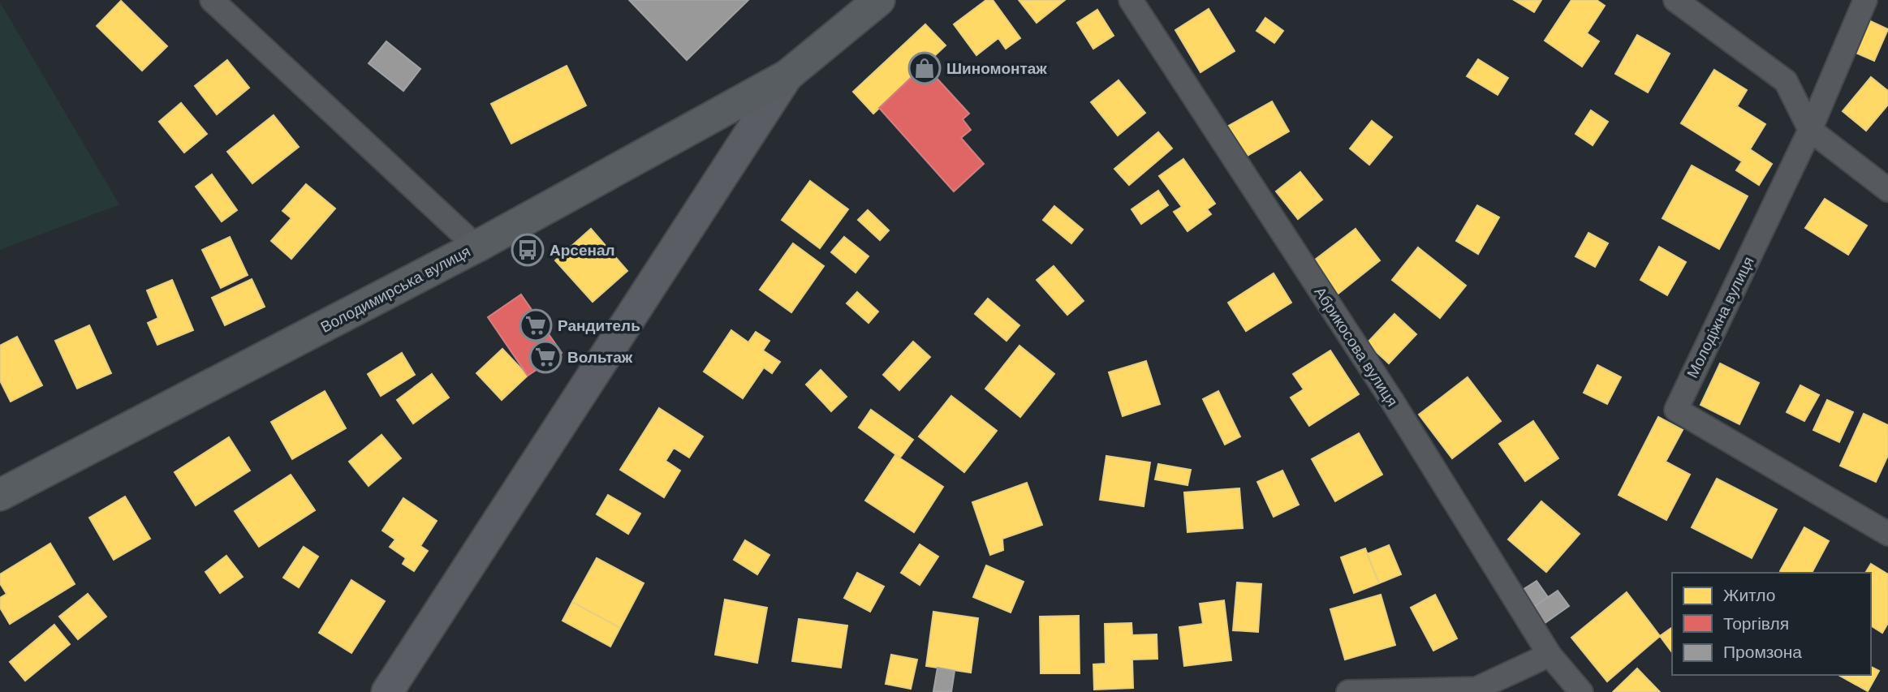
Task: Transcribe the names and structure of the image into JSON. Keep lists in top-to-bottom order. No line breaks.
{"streets":{"main road":["Володимирська вулиця"],"street":["Молодіжна вулиця","Абрикосова вулиця"]},"places":{"shop":["Шиномонтаж"],"bus stop":["Арсенал"],"supermarket":["Рандитель","Вольтаж"]},"legend":["Житло","Торгівля","Промзона"]}
